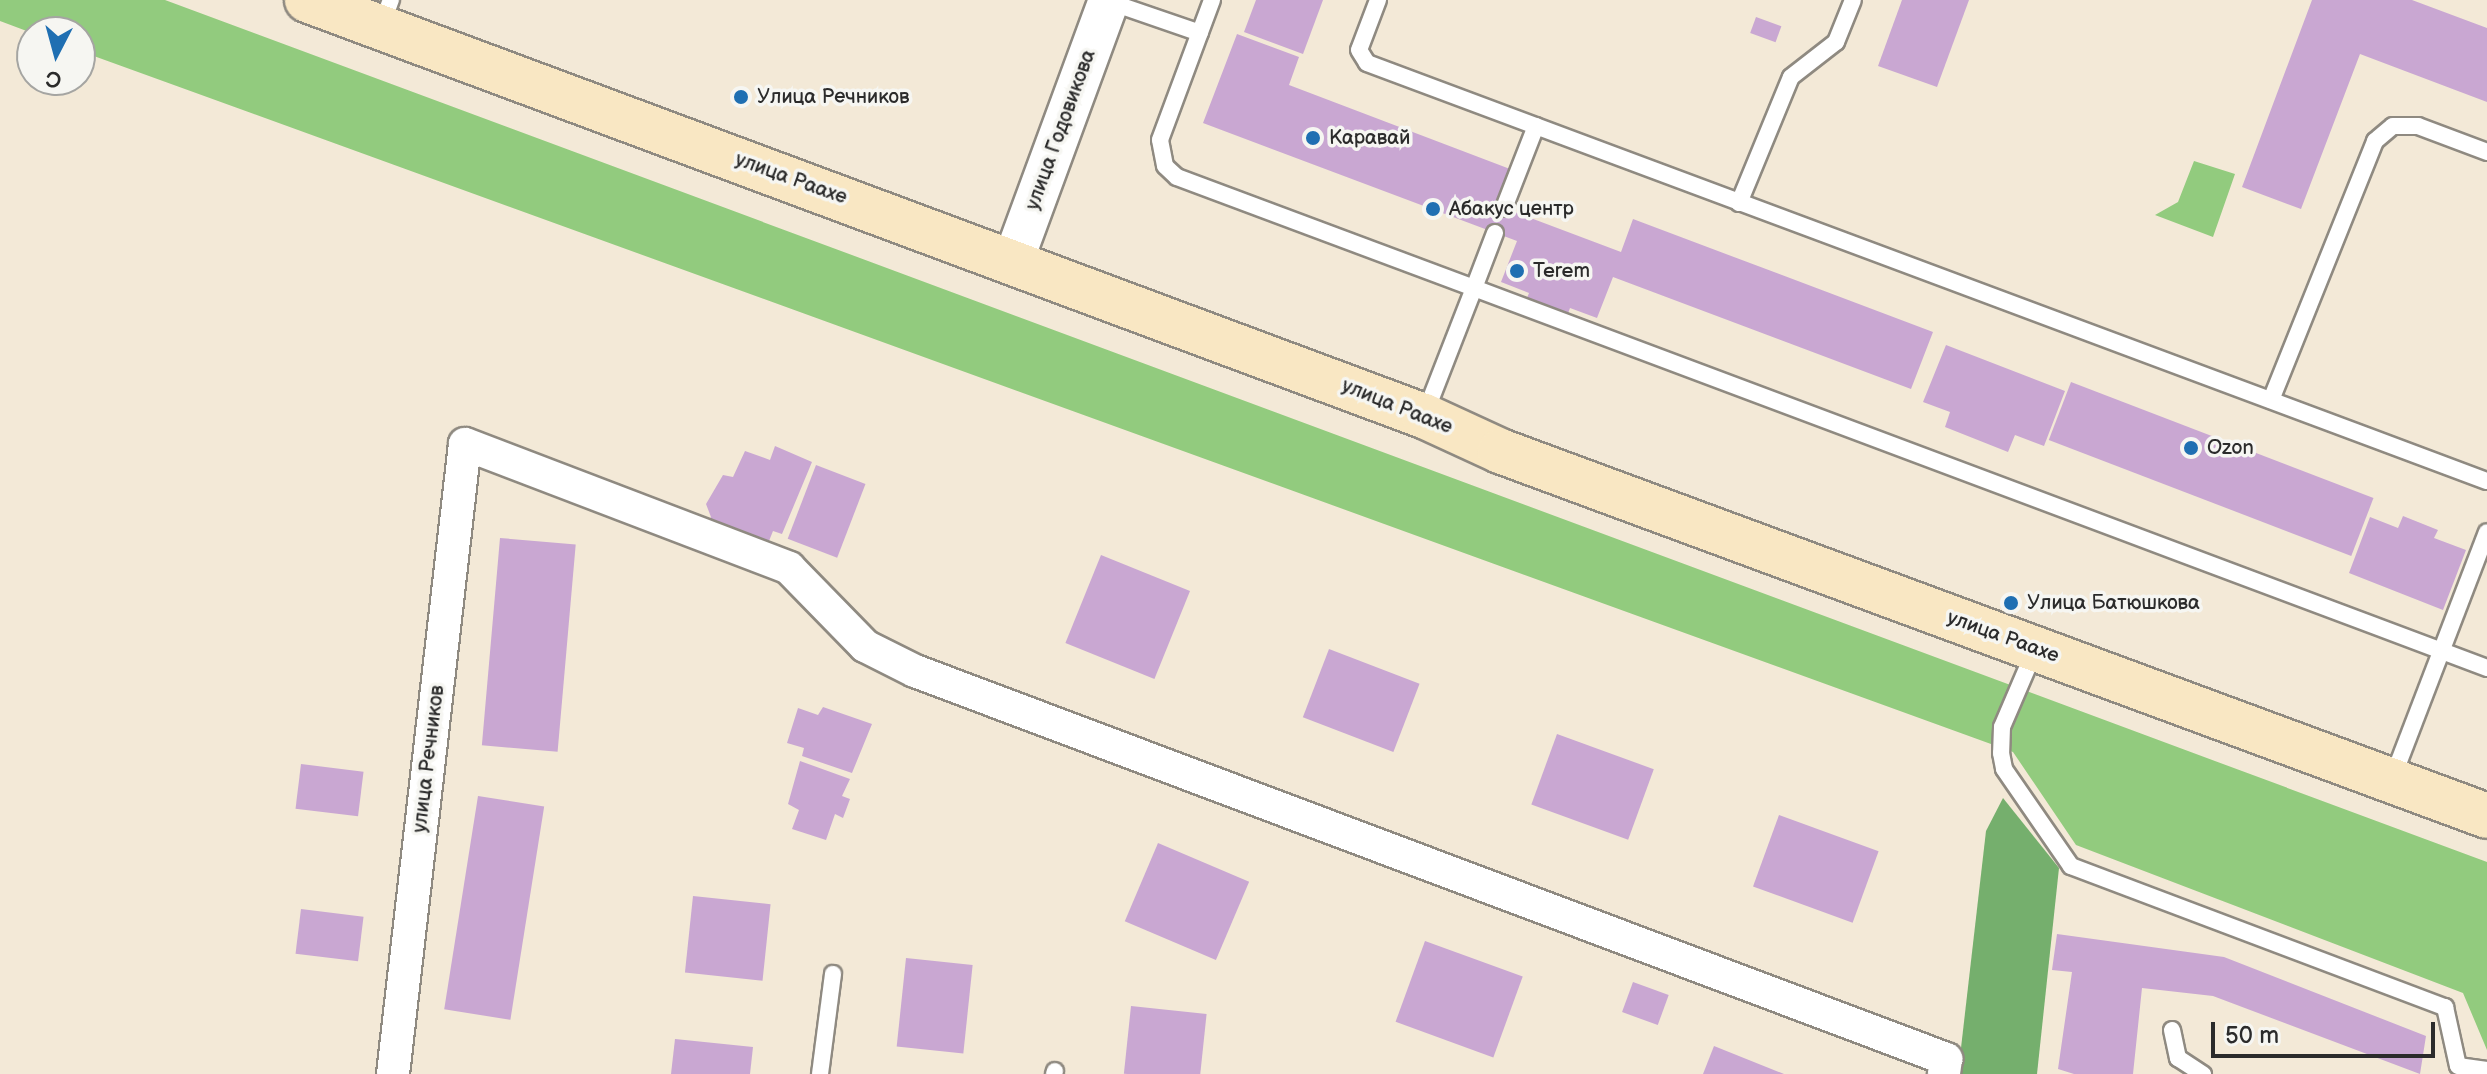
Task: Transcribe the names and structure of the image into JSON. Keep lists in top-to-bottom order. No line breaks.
{"streets":{"main road":["улица Раахе"],"street":["улица Годовикова","улица Речников"]},"crossings":[["улица Годовикова","улица Раахе"]],"places":["Улица Речников","Каравай","Абакус центр","Terem","Ozon","Улица Батюшкова"],"scale_bar":"50 m","north":"bottom"}
